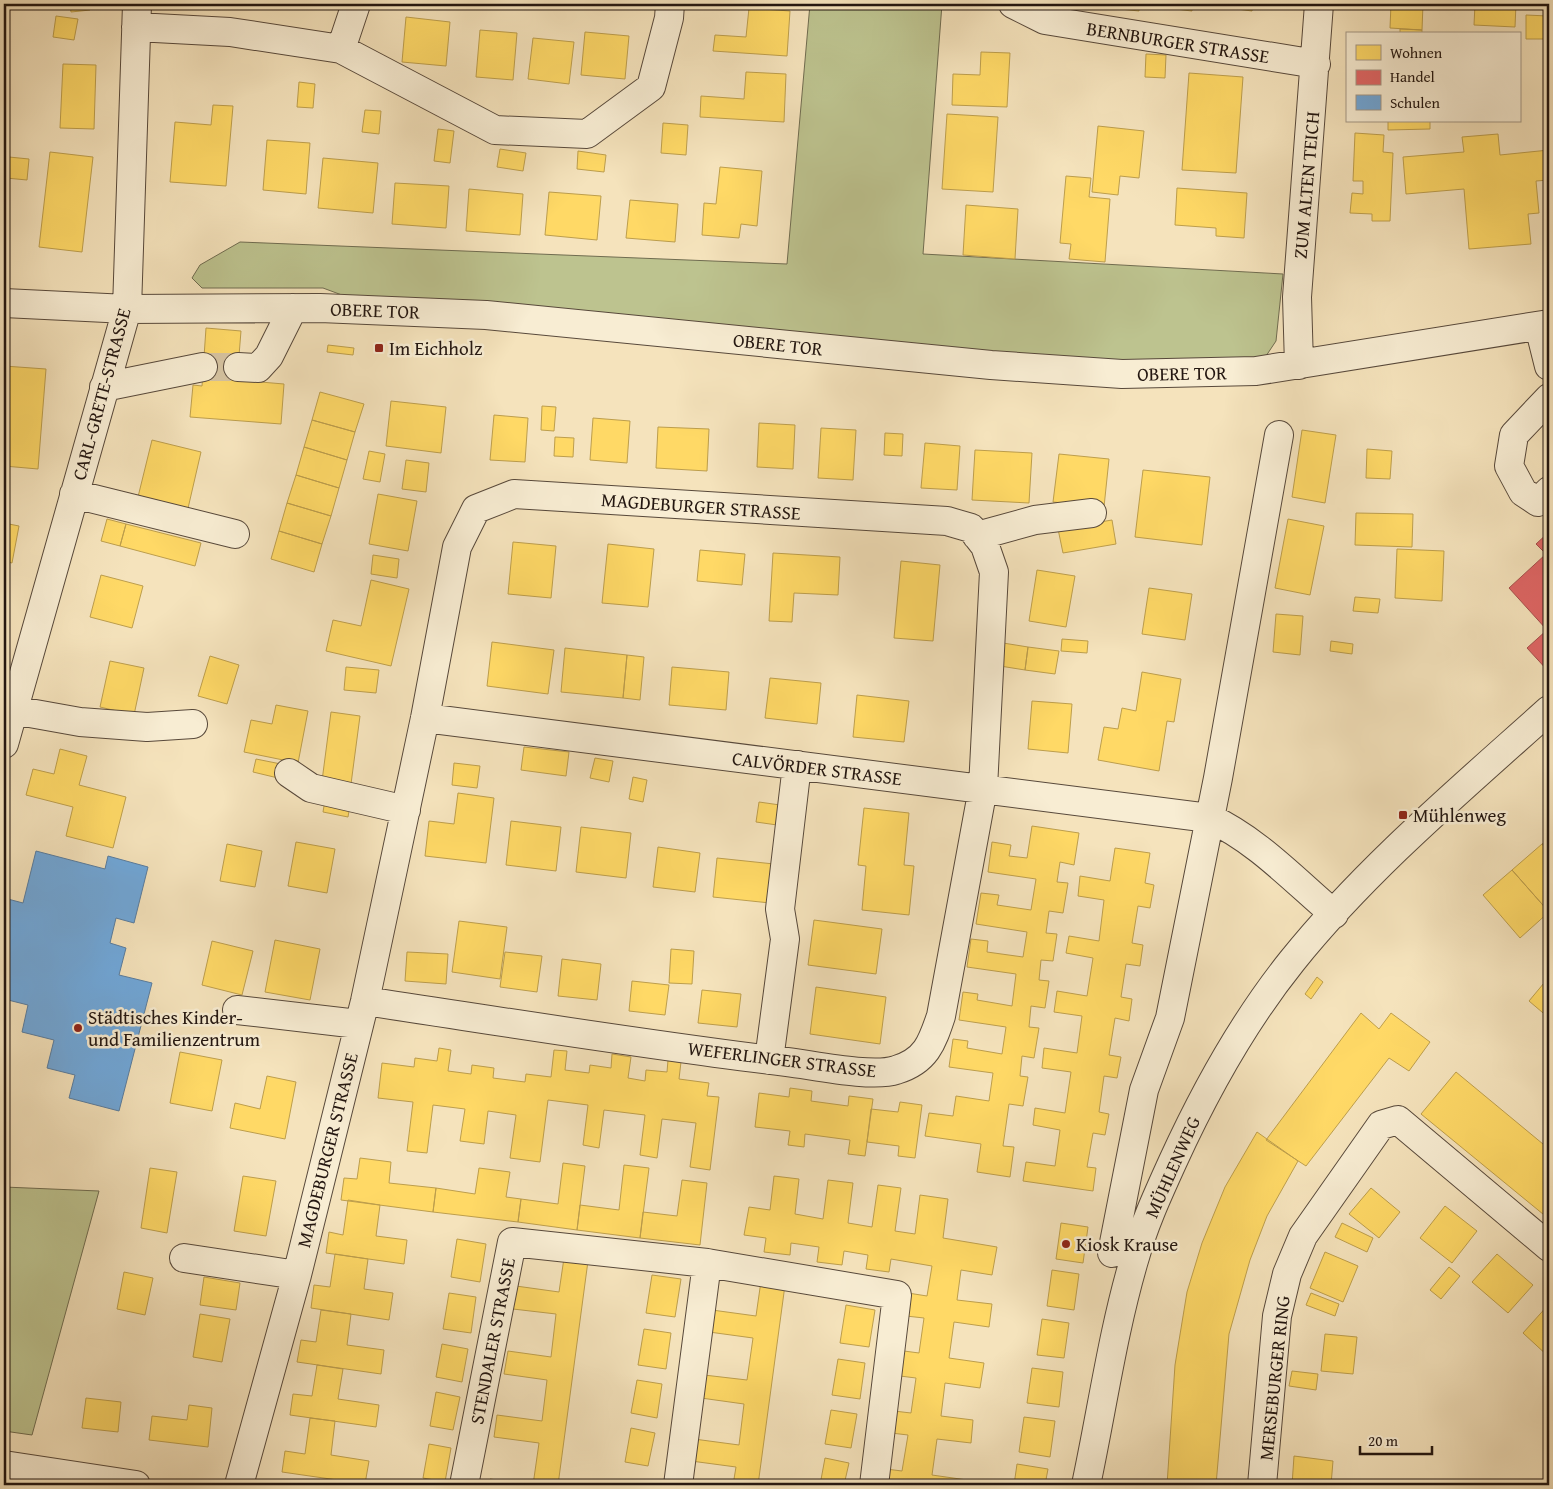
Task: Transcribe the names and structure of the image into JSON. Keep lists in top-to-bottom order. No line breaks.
{"streets":{"street":["BERNBURGER STRASSE","ZUM ALTEN TEICH","OBERE TOR","CARL-GRETE-STRASSE","MAGDEBURGER STRASSE","CALVÖRDER STRASSE","WEFERLINGER STRASSE","MÜHLENWEG","STENDALER STRASSE","MERSEBURGER RING"]},"crossings":[["BERNBURGER STRASSE","ZUM ALTEN TEICH"],["ZUM ALTEN TEICH","OBERE TOR"],["OBERE TOR","CARL-GRETE-STRASSE"],["MAGDEBURGER STRASSE","CALVÖRDER STRASSE"],["MAGDEBURGER STRASSE","WEFERLINGER STRASSE"],["CALVÖRDER STRASSE","WEFERLINGER STRASSE"],["CALVÖRDER STRASSE","MÜHLENWEG"]],"places":{"transit":["Im Eichholz","Mühlenweg"],"other":["Städtisches Kinder- und Familienzentrum","Kiosk Krause"]},"legend":["Wohnen","Handel","Schulen"],"scale_bar":"20 m"}
